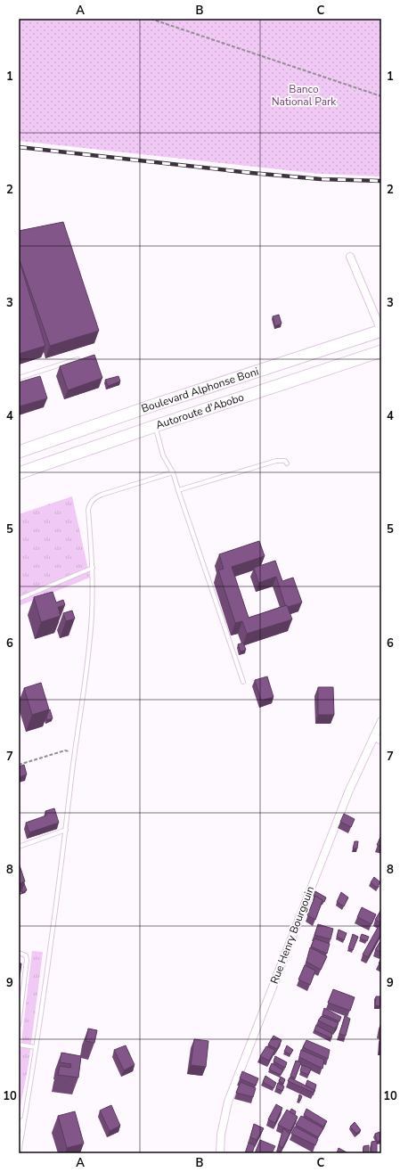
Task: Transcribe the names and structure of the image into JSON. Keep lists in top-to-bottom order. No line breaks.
{"streets":{"main road":["Boulevard Alphonse Boni","Autoroute d'Abobo"],"street":["Rue Henry Bourgouin"]},"parks":["Banco National Park"],"grid":{"columns":["A","B","C"],"rows":["1","2","3","4","5","6","7","8","9","10"]}}
